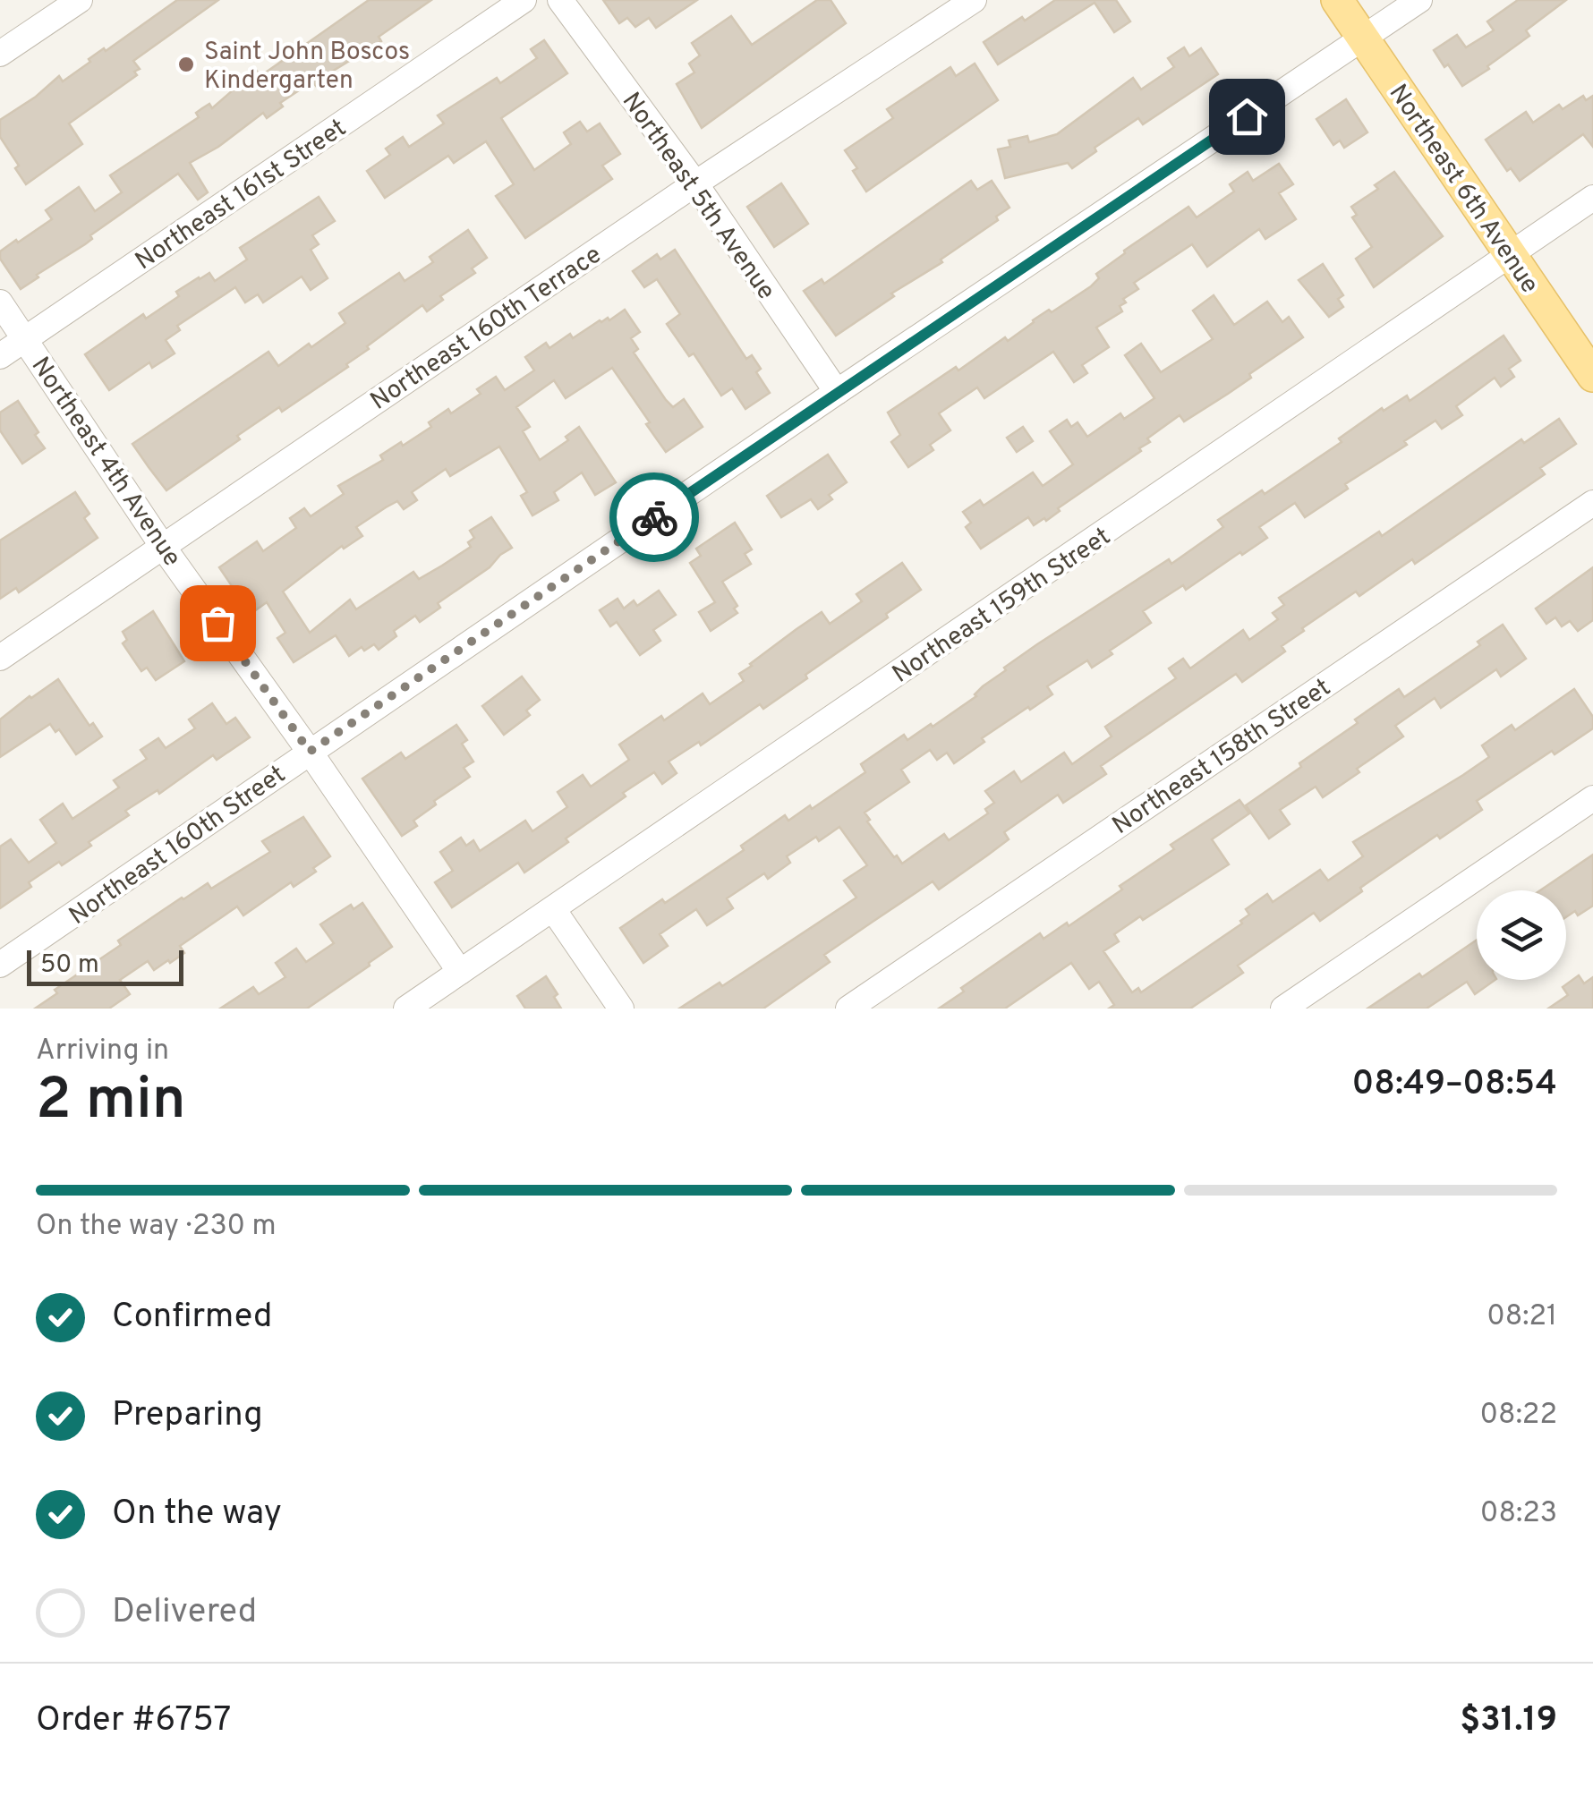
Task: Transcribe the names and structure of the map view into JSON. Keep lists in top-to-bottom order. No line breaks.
{"streets":{"main road":["Northeast 6th Avenue"],"street":["Northeast 161st Street","Northeast 5th Avenue","Northeast 160th Terrace","Northeast 4th Avenue","Northeast 159th Street","Northeast 158th Street","Northeast 160th Street"]},"crossings":[["Northeast 6th Avenue","Northeast 159th Street"],["Northeast 6th Avenue","Northeast 160th Street"],["Northeast 161st Street","Northeast 4th Avenue"],["Northeast 5th Avenue","Northeast 160th Terrace"],["Northeast 5th Avenue","Northeast 160th Street"],["Northeast 160th Terrace","Northeast 4th Avenue"],["Northeast 4th Avenue","Northeast 159th Street"],["Northeast 4th Avenue","Northeast 160th Street"]],"places":["Saint John Boscos Kindergarten"],"scale_bar":"50 m","page":{"scale":"50 m","heading":["2 min","Arriving in","08:49–08:54"],"panel":["Order #6757","$31.19"],"bar":"On the way · 230 m","list":[["Confirmed","08:21"],["Preparing","08:22"],["On the way","08:23"],"Delivered"]}}
